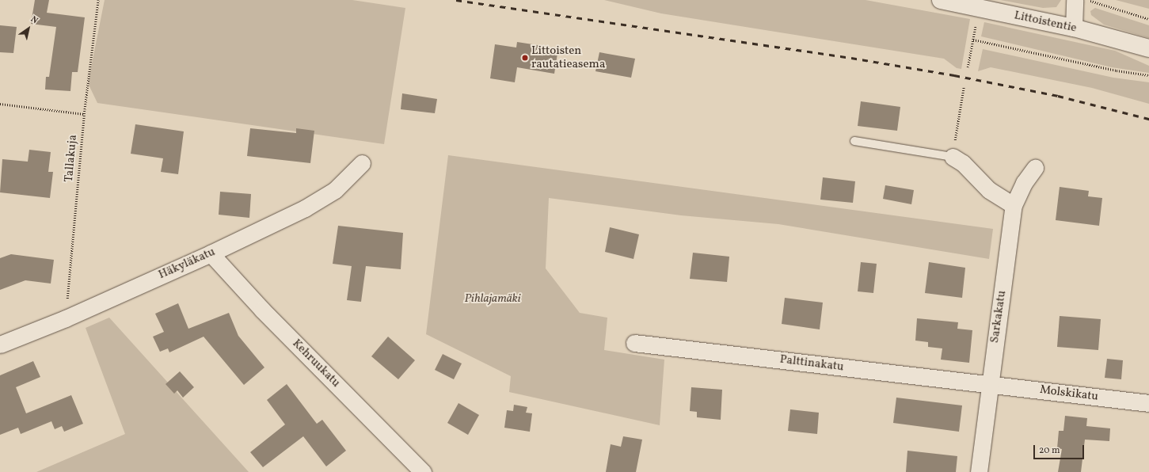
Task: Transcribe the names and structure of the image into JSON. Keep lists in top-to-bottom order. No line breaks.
{"streets":{"street":["Littoistentie","Häkyläkatu","Sarkakatu","Kehruukatu","Palttinakatu","Molskikatu"],"path":["Tallakuja"]},"crossings":[["Tallakuja","Häkyläkatu"],["Häkyläkatu","Kehruukatu"],["Sarkakatu","Palttinakatu"],["Sarkakatu","Molskikatu"],["Palttinakatu","Molskikatu"]],"parks":["Pihlajamäki"],"places":["Littoisten rautatieasema"],"scale_bar":"20 m","north":"top right"}
